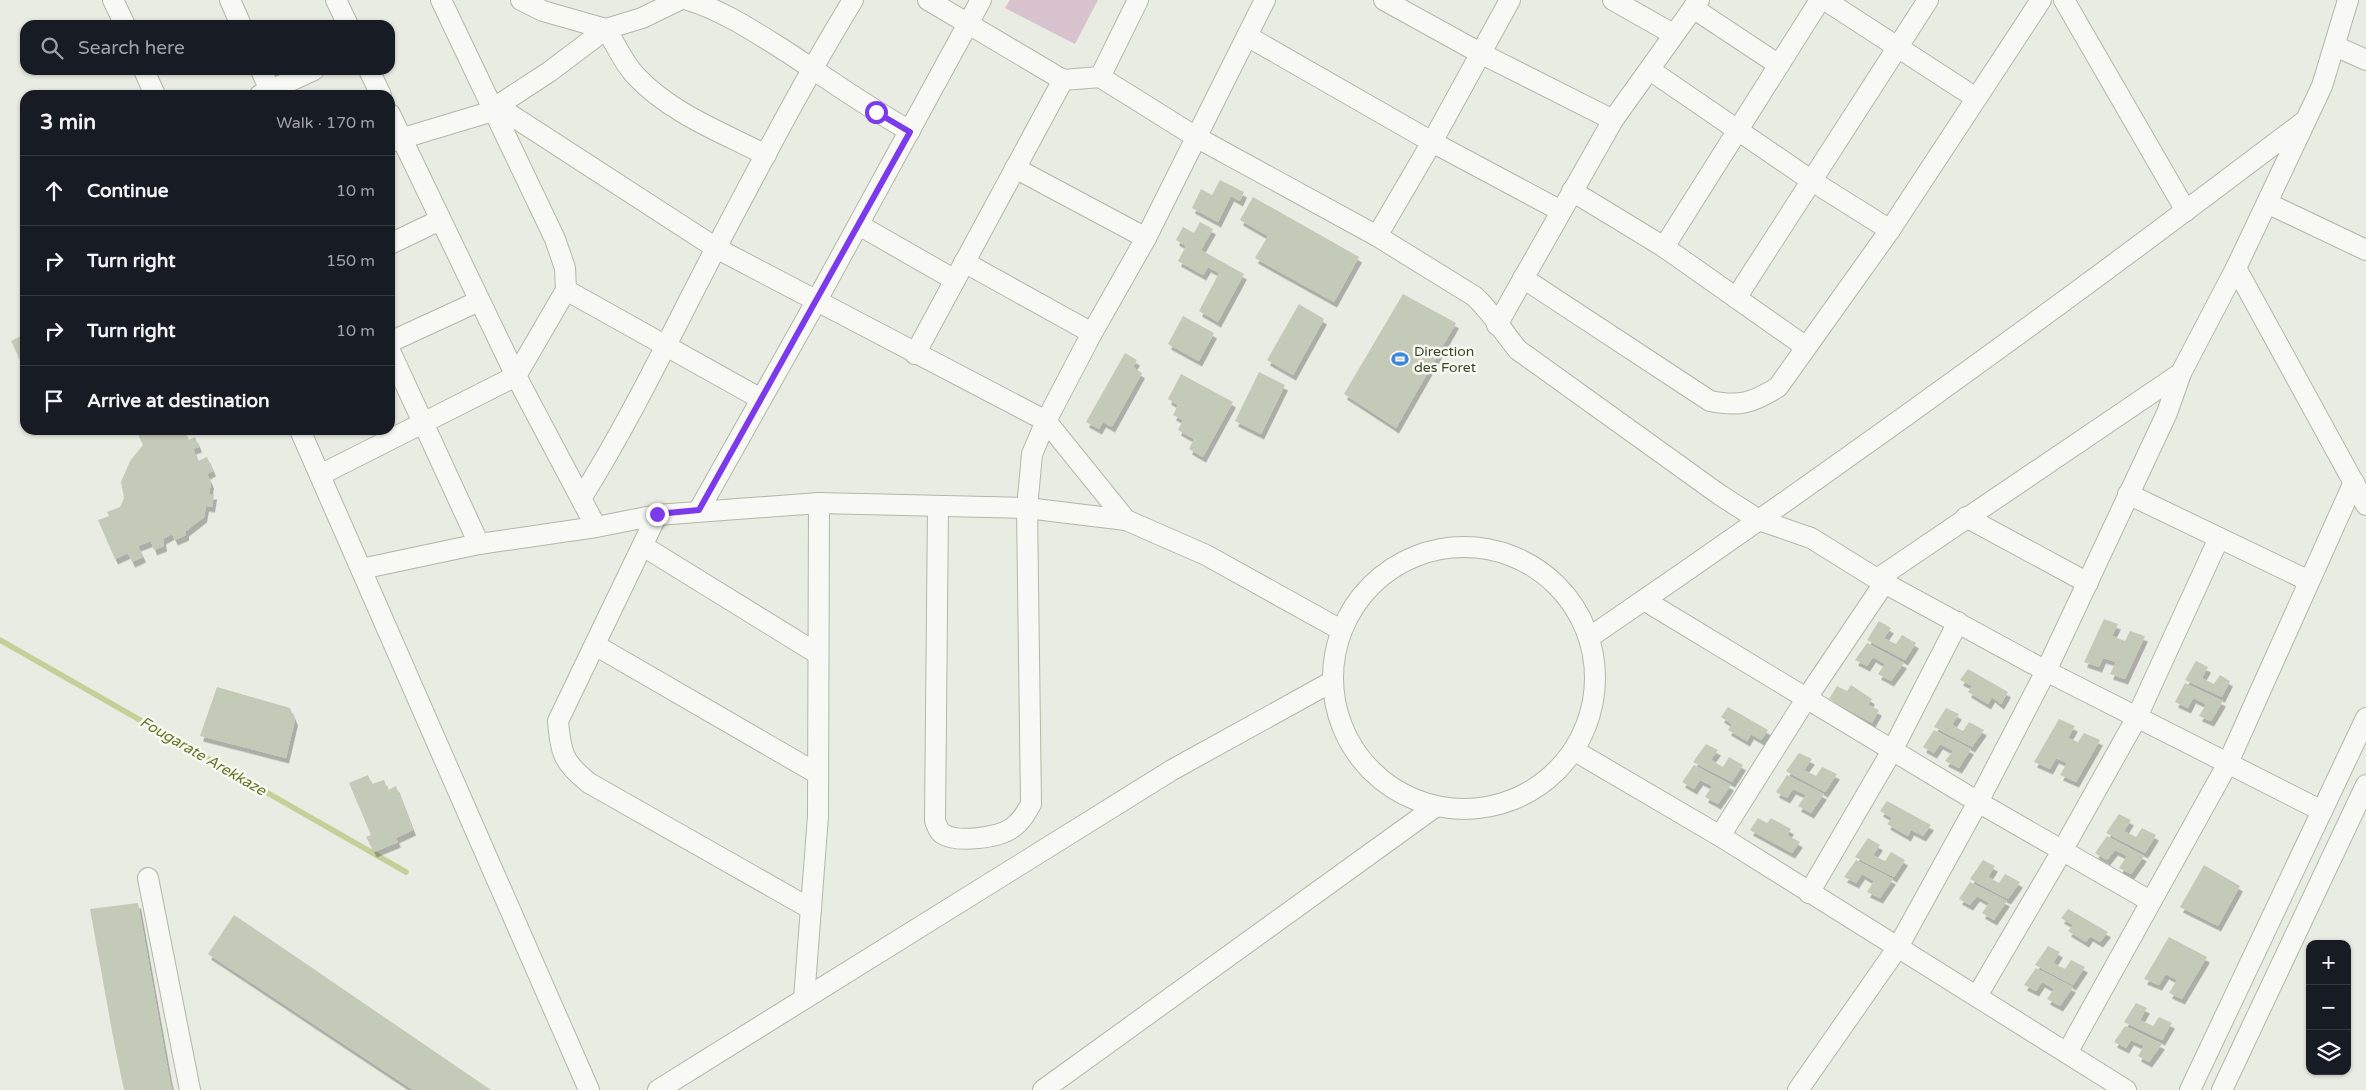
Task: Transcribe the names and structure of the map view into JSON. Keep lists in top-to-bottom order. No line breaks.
{"water":["Fougarate Arekkaze"],"places":{"sports":["Direction des Foret"]},"page":{"search":"Search here","heading":["3 min","Walk · 170 m"],"list":[["Continue","10 m"],["Turn right","150 m"],["Turn right","10 m"],"Arrive at destination"],"map_buttons":["+","−"]}}
